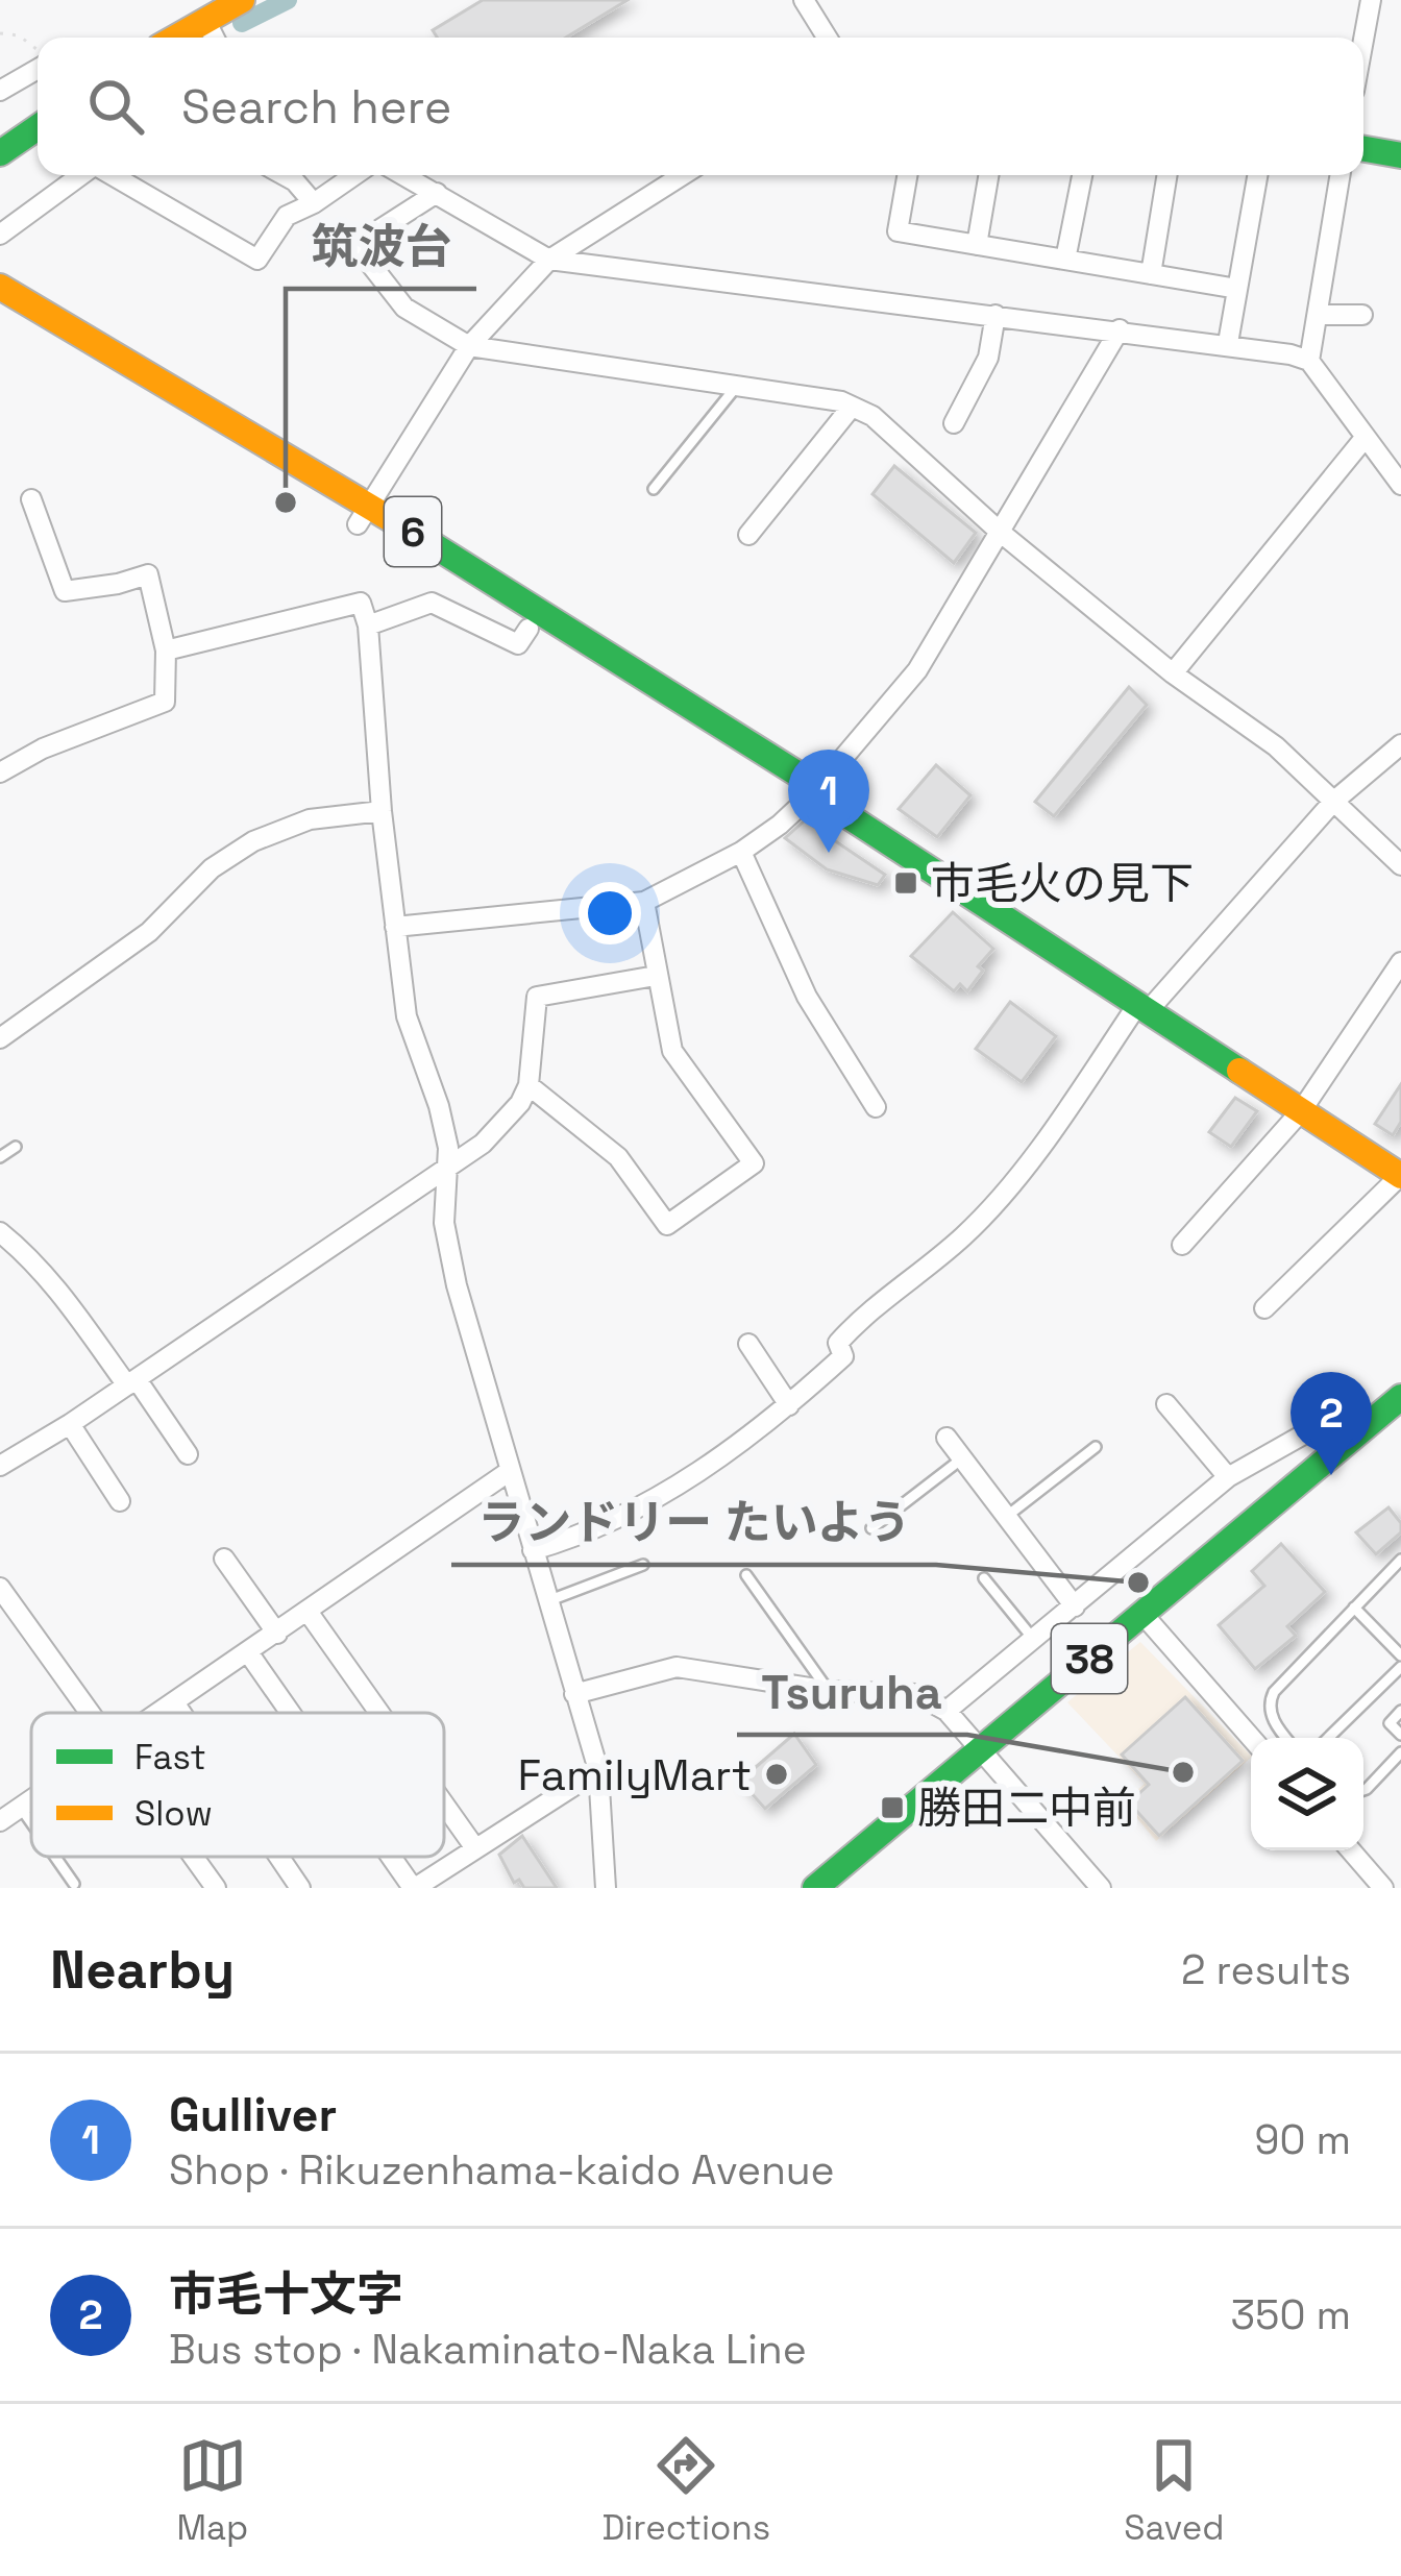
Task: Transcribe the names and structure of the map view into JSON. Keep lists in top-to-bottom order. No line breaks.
{"streets":{"main road":["6","38"]},"places":{"other":["筑波台","ランドリー たいよう","Tsuruha","FamilyMart"],"transit":["市毛火の見下","勝田二中前"]},"legend":["Fast","Slow"],"page":{"search":"Search here","pins":["1","2"],"heading":["Nearby","2 results"],"list":[{"mark":"1","name":"Gulliver","note":"Shop · Rikuzenhama-kaido Avenue","value":"90 m"},{"mark":"2","name":"市毛十文字","note":"Bus stop · Nakaminato-Naka Line","value":"350 m"}],"nav":["Map","Directions","Saved"]}}
